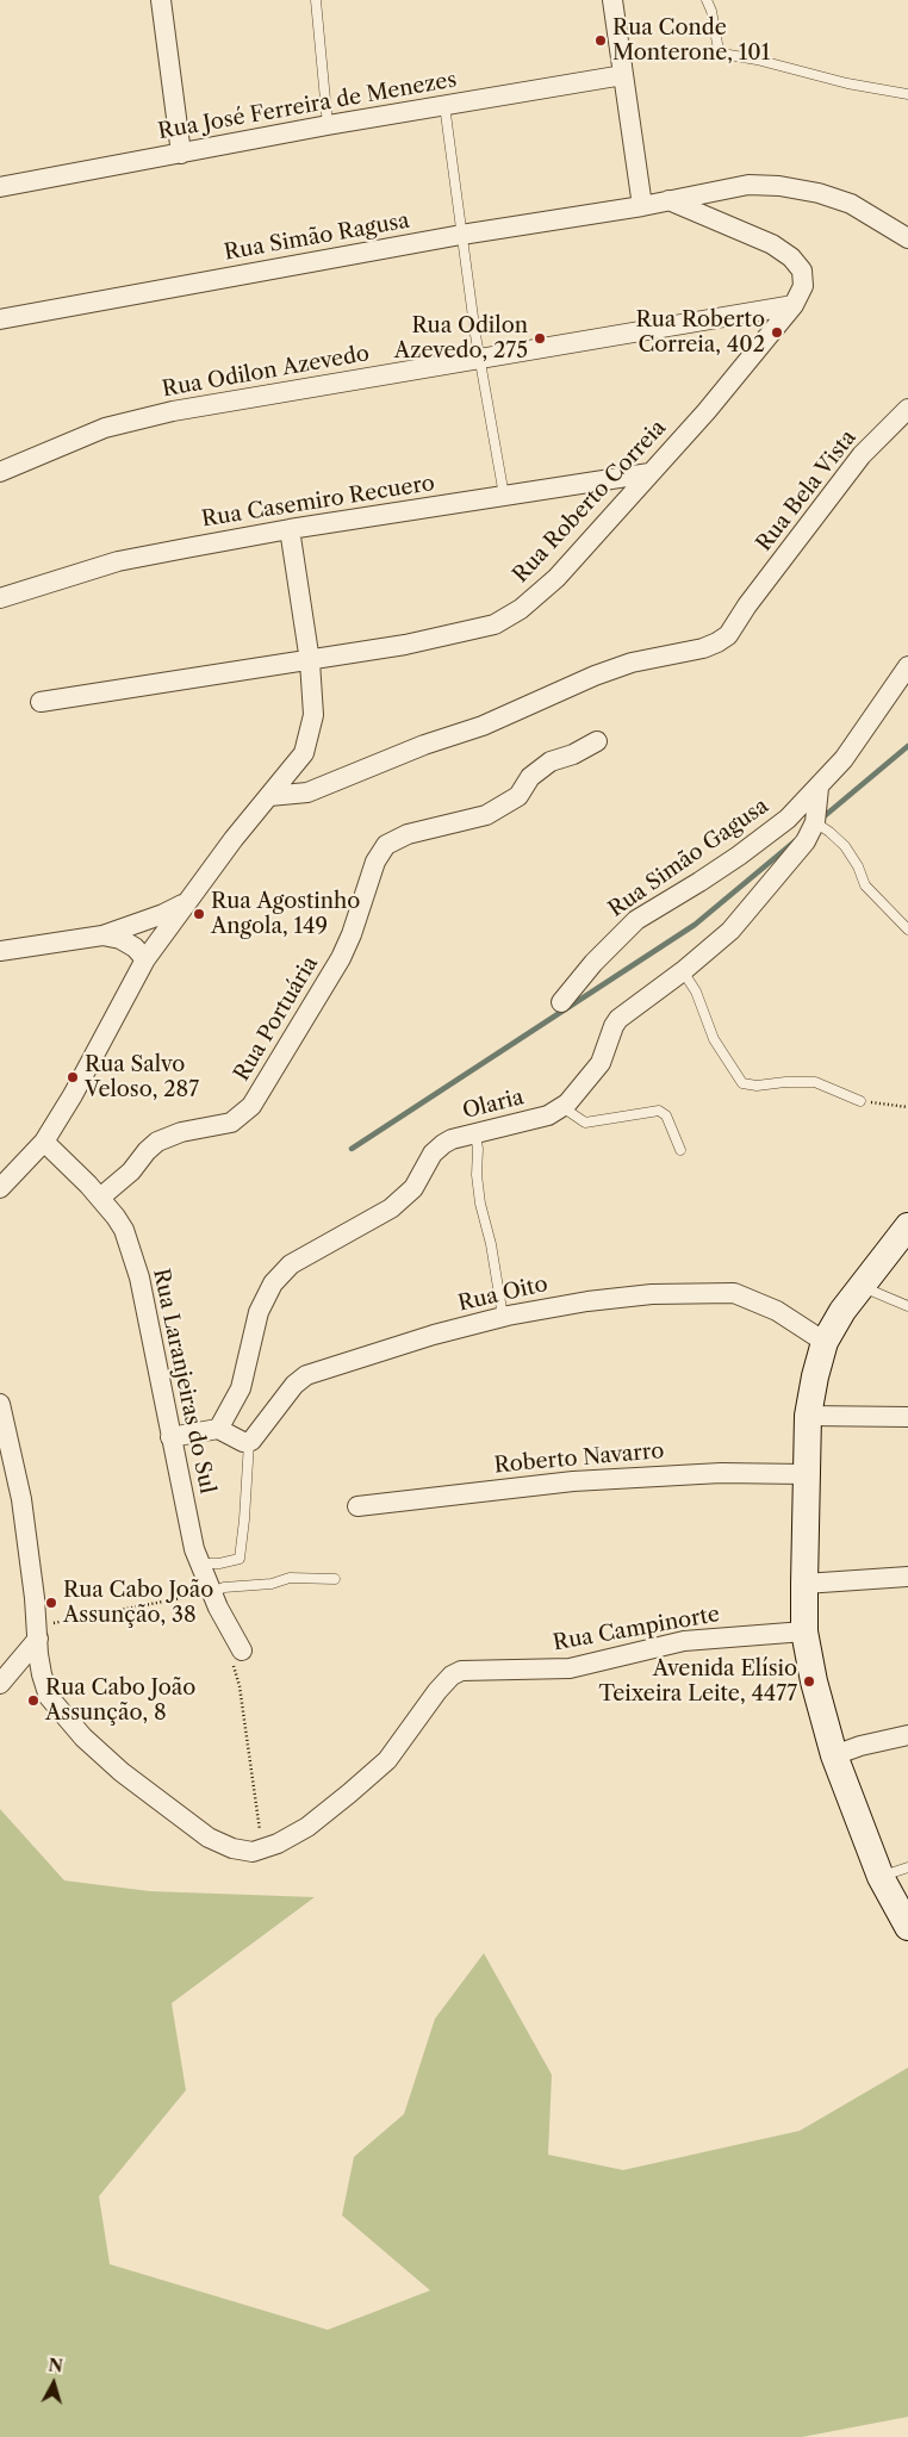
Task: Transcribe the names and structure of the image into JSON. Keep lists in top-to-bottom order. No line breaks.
{"streets":{"street":["Rua José Ferreira de Menezes","Rua Simão Ragusa","Rua Odilon Azevedo","Rua Bela Vista","Rua Casemiro Recuero","Rua Roberto Correia","Rua Simão Gagusa","Rua Portuária","Olaria","Rua Oito","Rua Laranjeiras do Sul","Roberto Navarro","Rua Campinorte"]},"crossings":[["Rua Odilon Azevedo","Rua Roberto Correia"],["Rua Casemiro Recuero","Rua Roberto Correia"],["Rua Simão Gagusa","Olaria"],["Rua Portuária","Rua Laranjeiras do Sul"]],"places":["Rua Conde Monterone, 101","Rua Roberto Correia, 402","Rua Odilon Azevedo, 275","Rua Agostinho Angola, 149","Rua Salvo Veloso, 287","Rua Cabo João Assunção, 38","Avenida Elísio Teixeira Leite, 4477","Rua Cabo João Assunção, 8"],"north":"top"}
